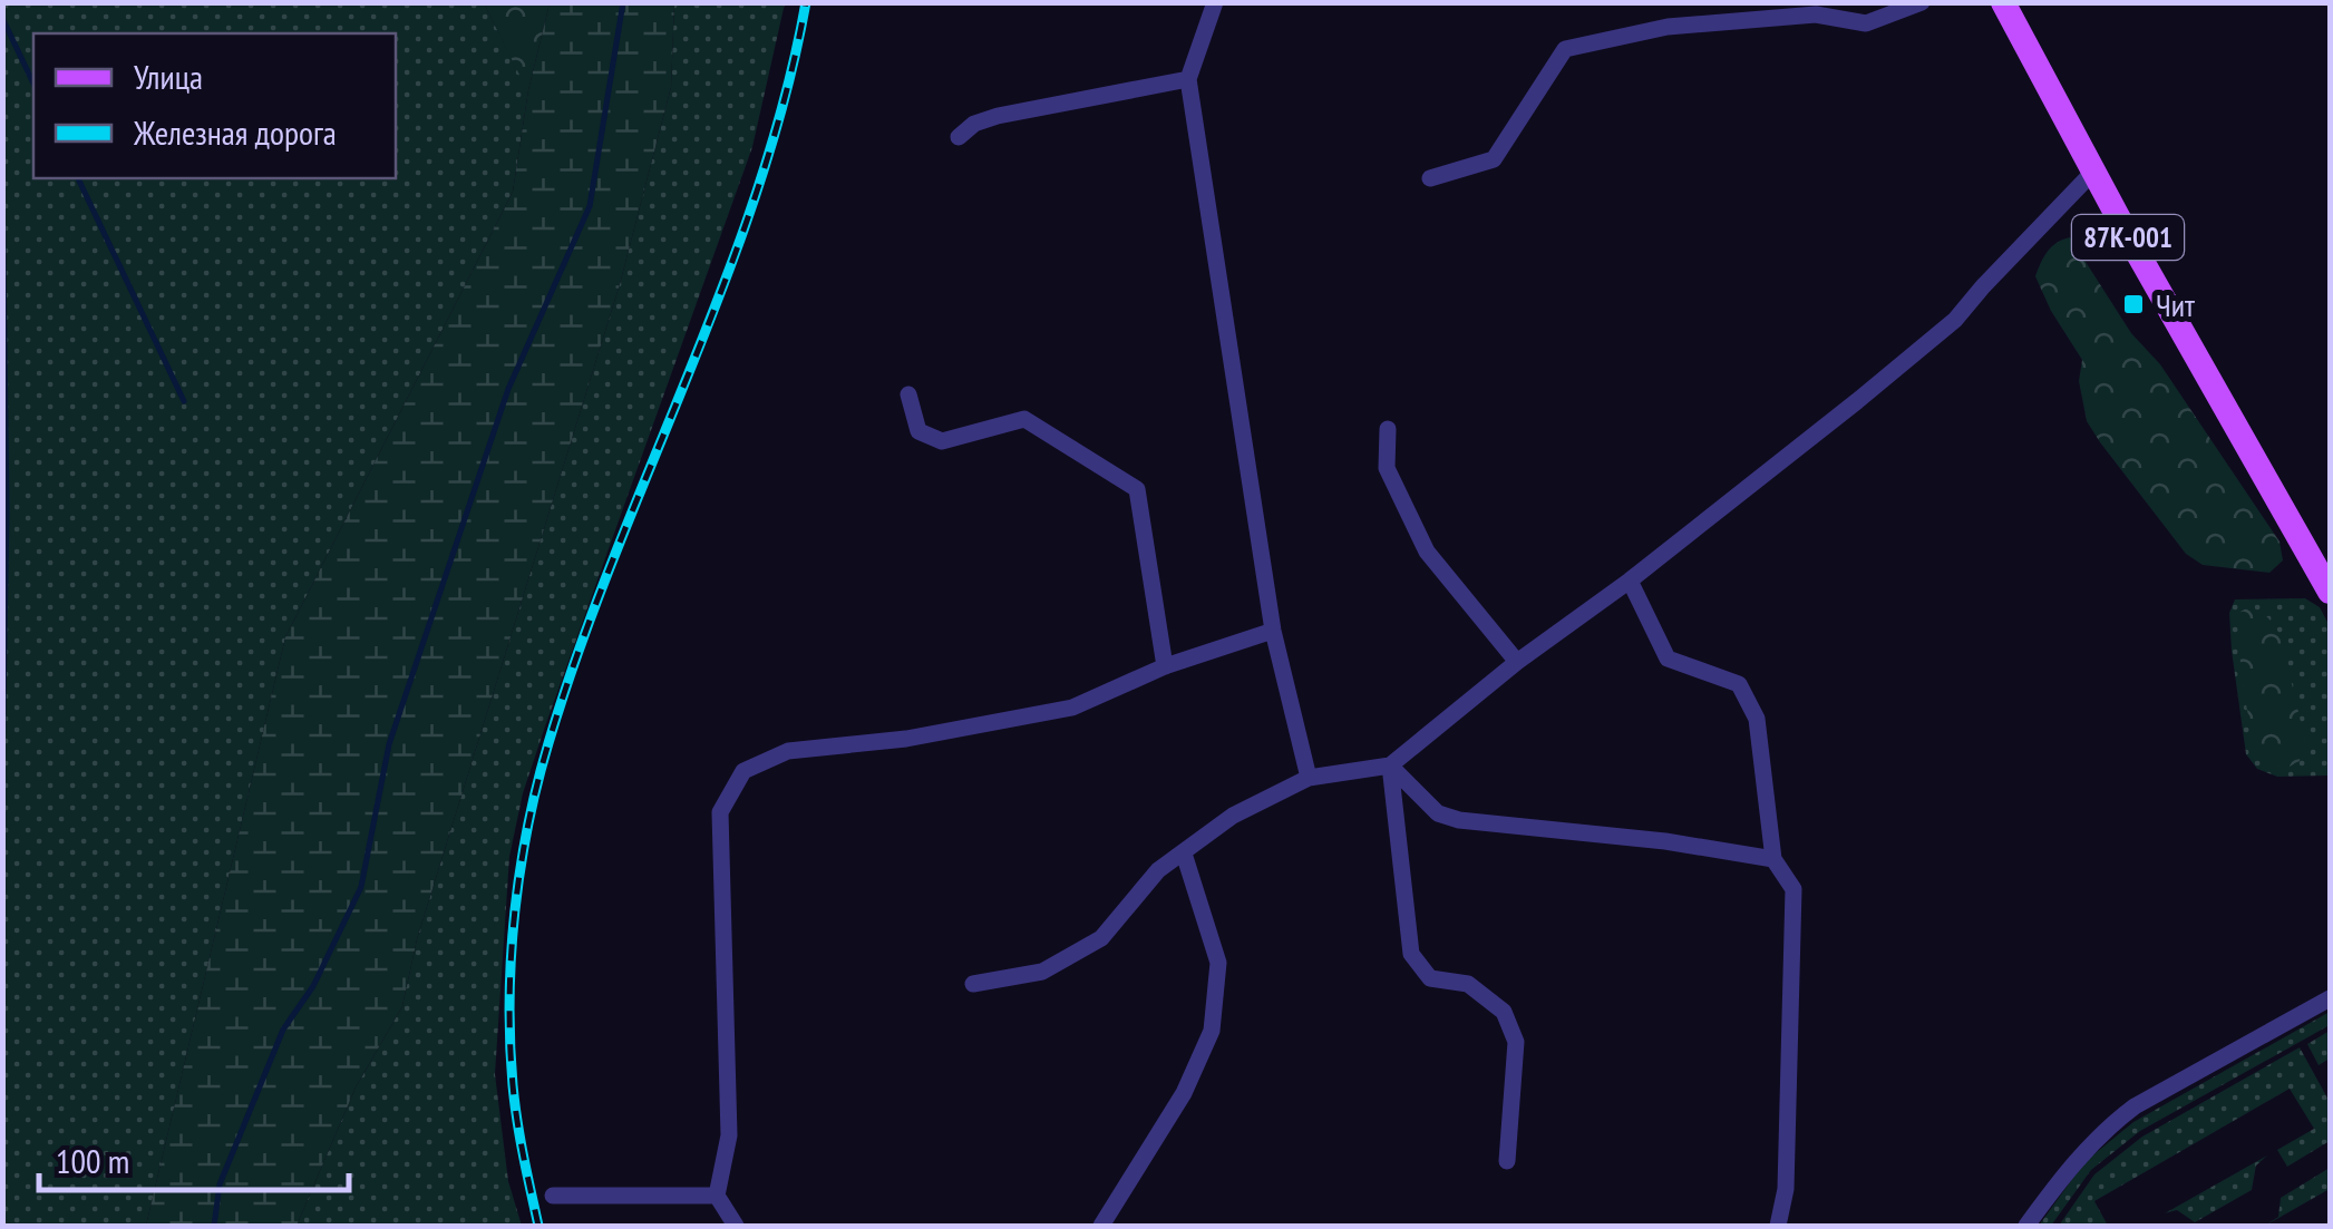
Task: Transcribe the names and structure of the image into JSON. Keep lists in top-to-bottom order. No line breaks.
{"streets":{"main road":["87К-001"]},"places":{"transit":["Чит"]},"legend":["Улица","Железная дорога"],"scale_bar":"100 m"}
